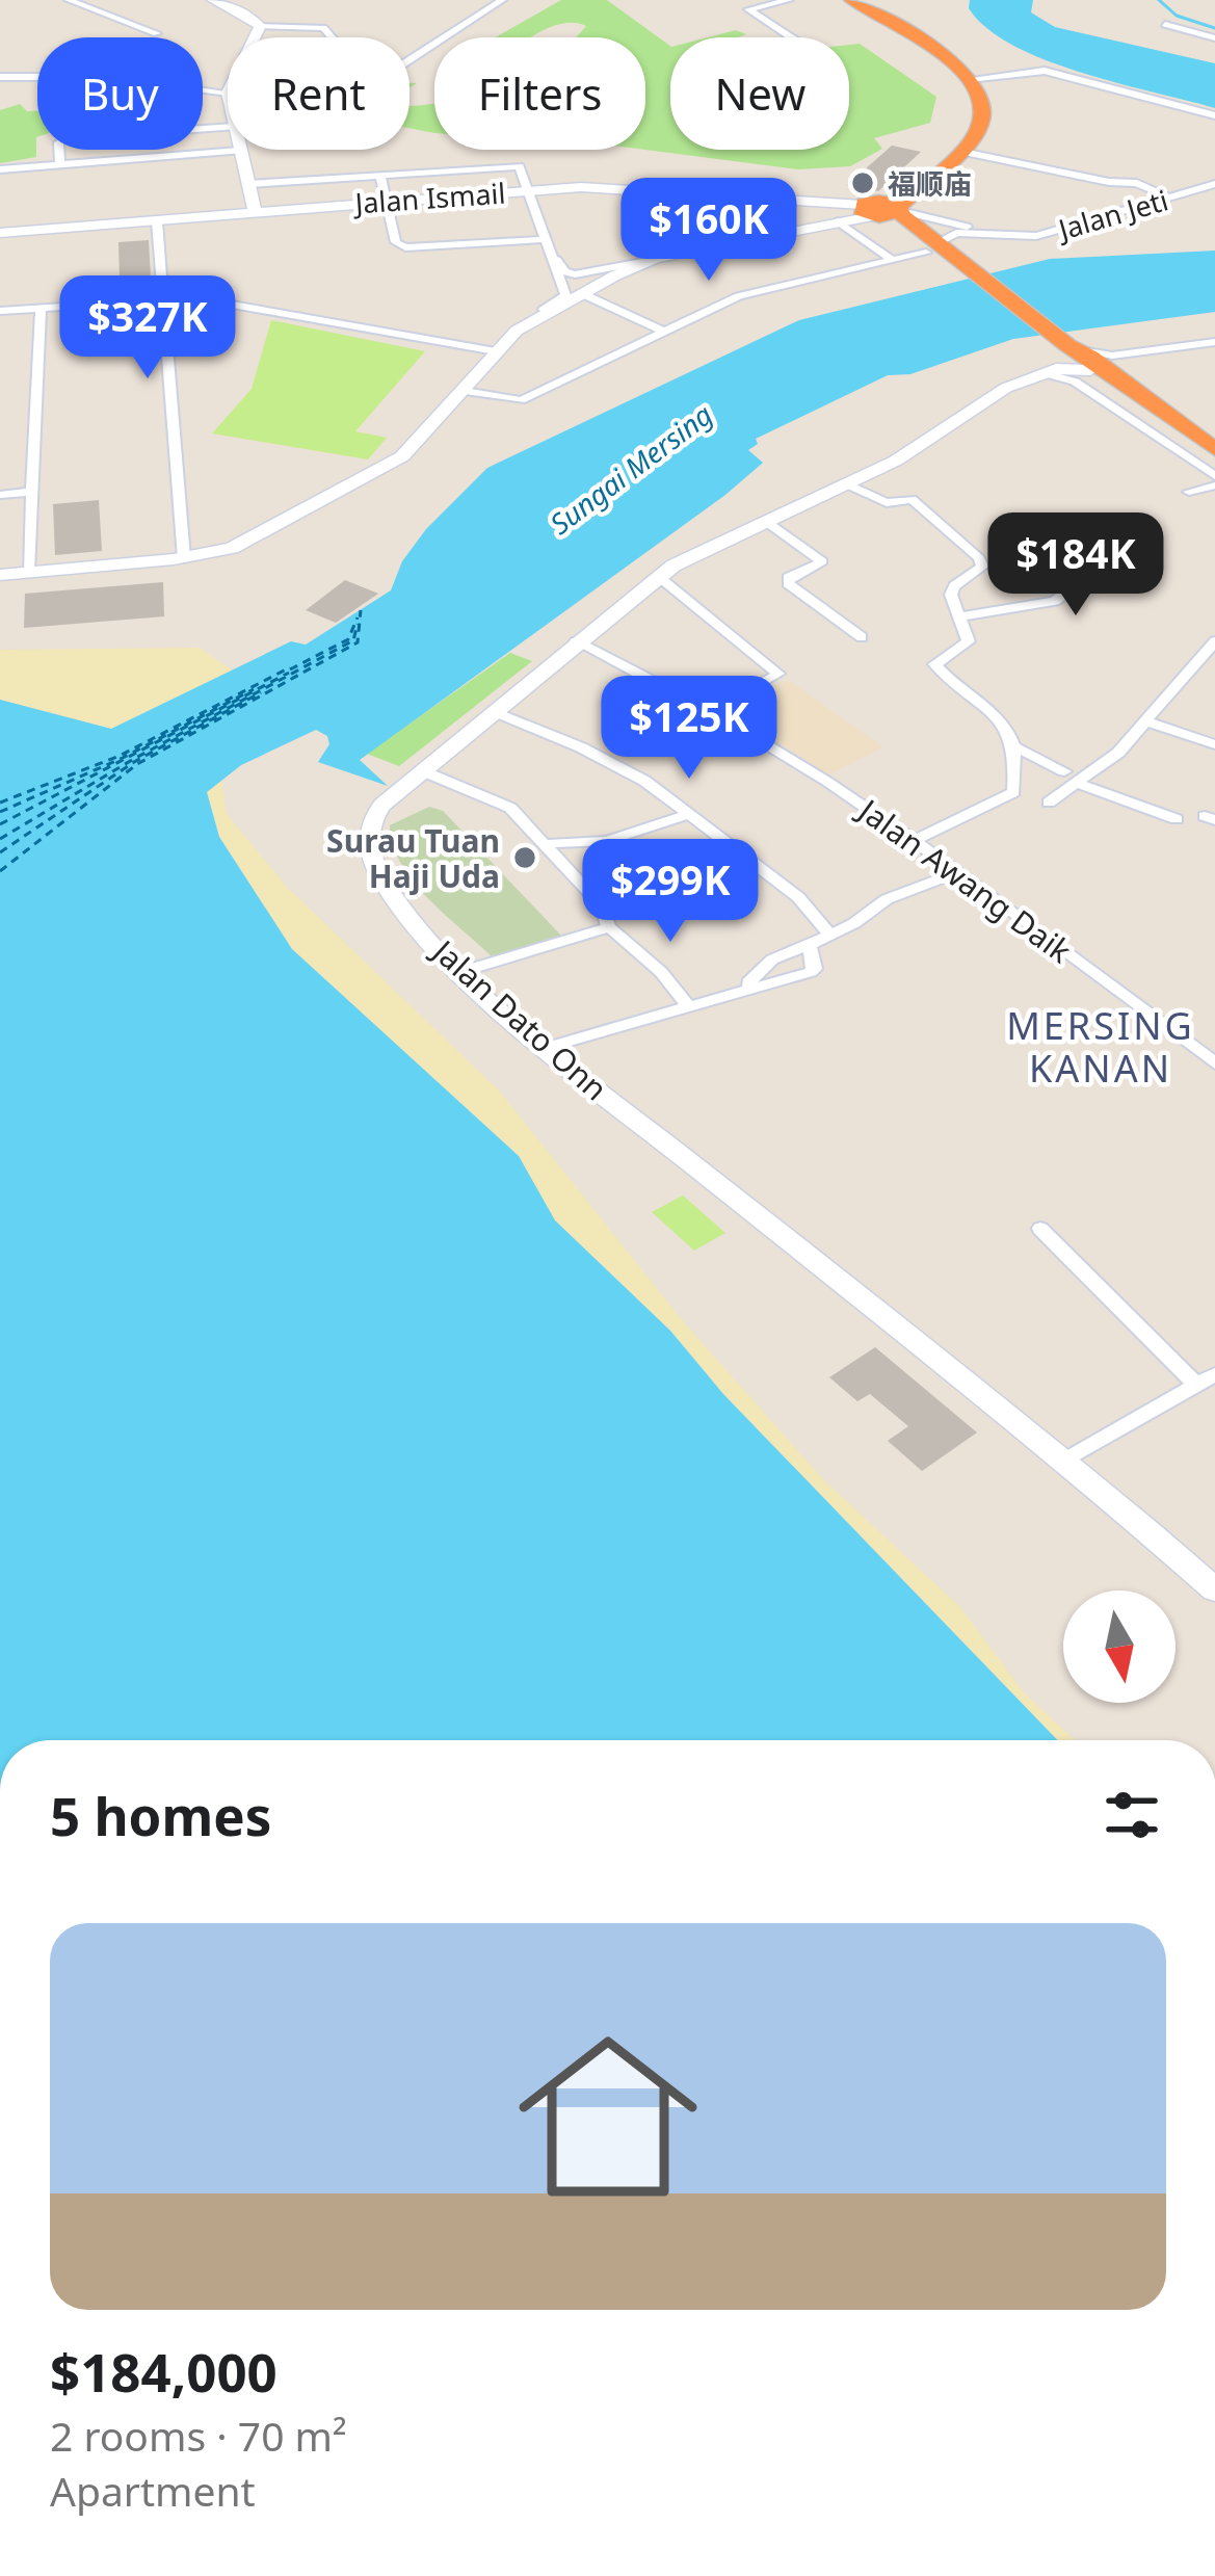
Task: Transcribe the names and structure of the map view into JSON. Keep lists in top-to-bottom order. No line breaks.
{"streets":{"street":["Jalan Ismail","Jalan Jeti","Jalan Awang Daik","Jalan Dato Onn"]},"crossings":[["Jalan Awang Daik","Jalan Dato Onn"]],"districts":["MERSING KANAN"],"water":["Sungai Mersing"],"places":["福顺庙","Surau Tuan Haji Uda"],"north":"bottom","page":{"chip":["Buy","Rent","Filters","New"],"price":["$160K","$327K","$184K","$125K","$299K"],"heading":"5 homes","list":[{"name":"$184,000","note":"2 rooms · 70 m² · Apartment"}]}}
